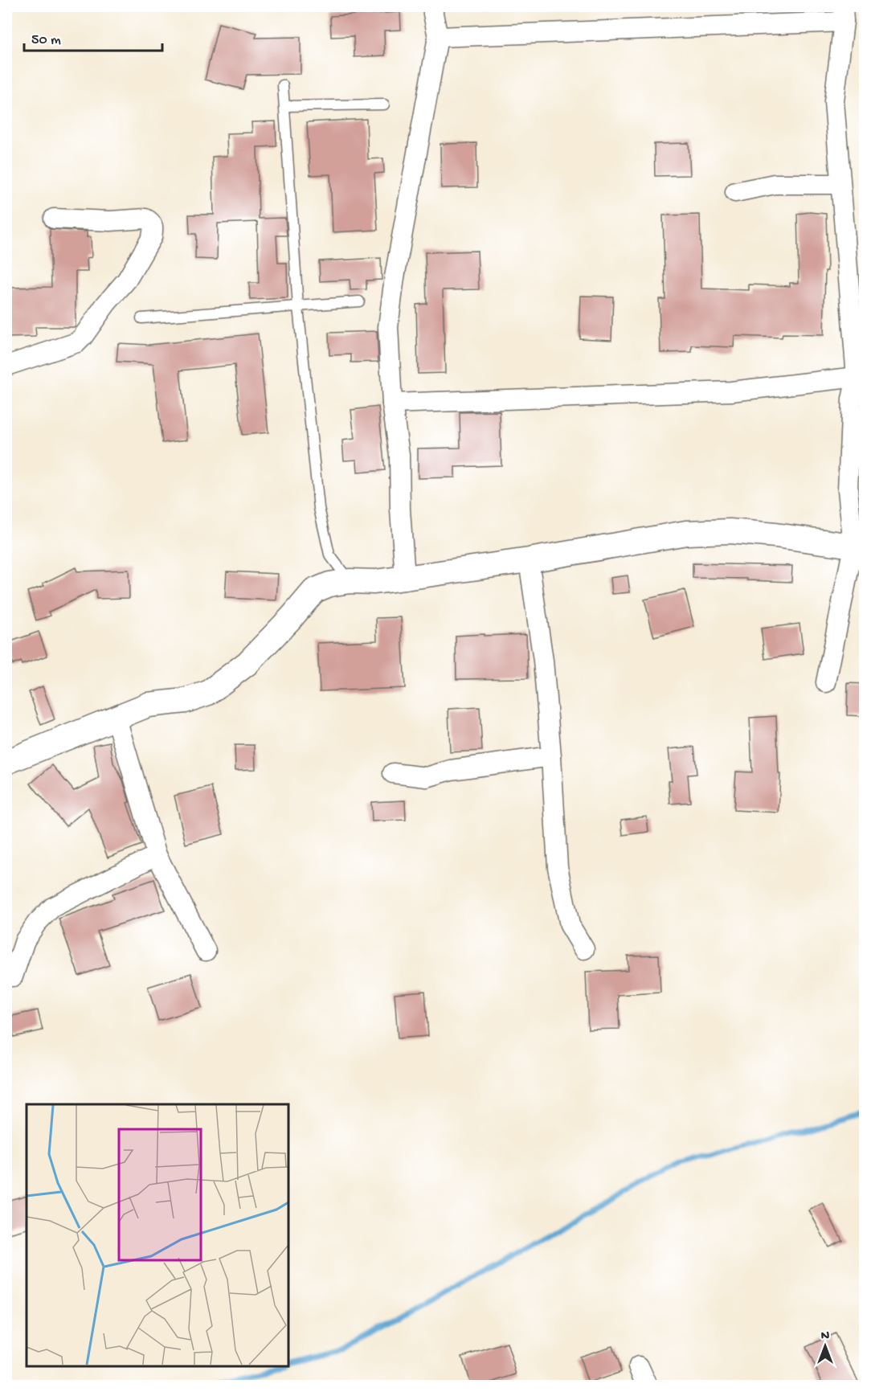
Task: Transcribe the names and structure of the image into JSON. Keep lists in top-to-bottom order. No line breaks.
{"scale_bar":"50 m","north":"top"}
